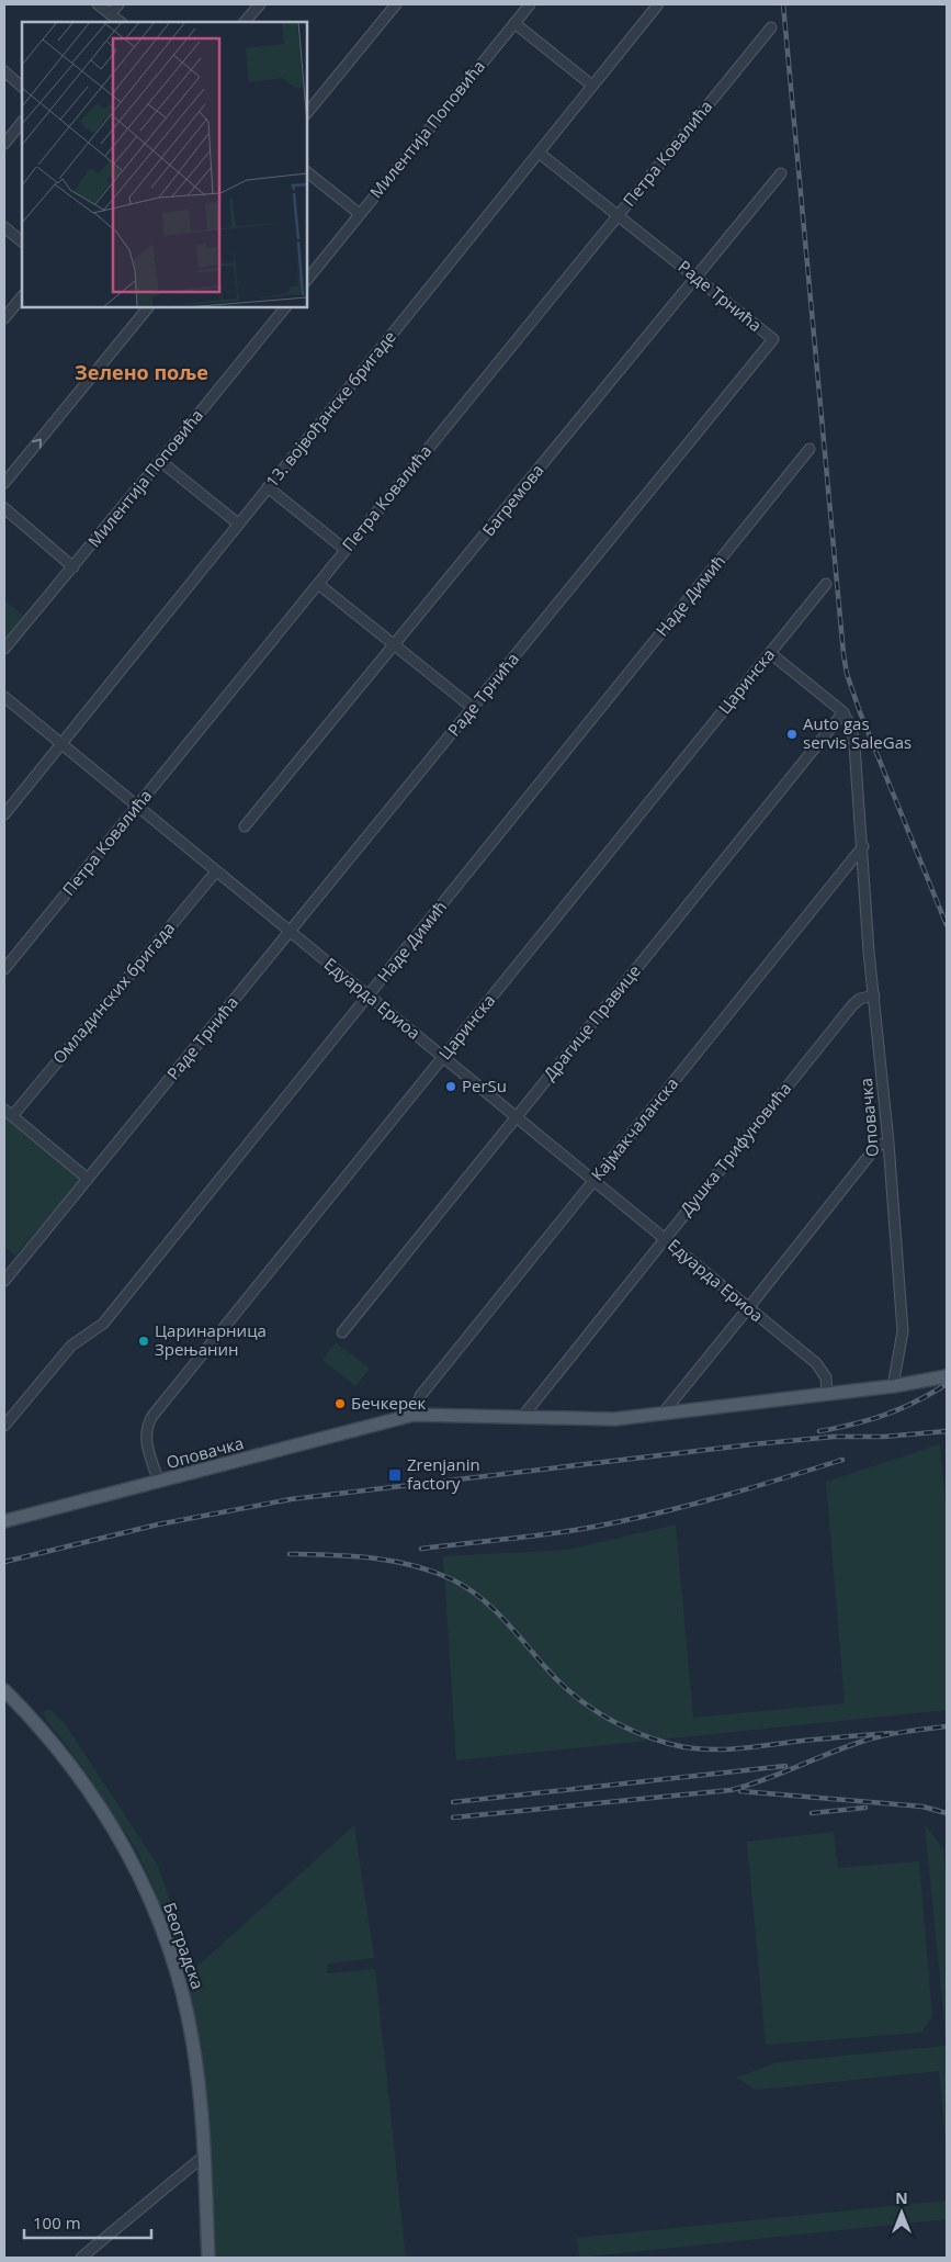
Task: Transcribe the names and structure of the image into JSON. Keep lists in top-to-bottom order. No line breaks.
{"streets":{"main road":["Оповачка","Београдска"],"street":["Милентија Поповића","Петра Ковалића","Раде Трнића","13. војвођанске бригаде","Багремова","Наде Димић","Царинска","Омладинских бригада","Едуарда Ериоа","Драгице Правице","Кајмакчаланска","Душка Трифуновића"]},"crossings":[["Петра Ковалића","Раде Трнића"],["Петра Ковалића","Едуарда Ериоа"],["Раде Трнића","13. војвођанске бригаде"],["Раде Трнића","Багремова"],["Раде Трнића","Едуарда Ериоа"],["13. војвођанске бригаде","Едуарда Ериоа"],["Наде Димић","Едуарда Ериоа"],["Царинска","Едуарда Ериоа"],["Царинска","Оповачка"],["Омладинских бригада","Едуарда Ериоа"],["Едуарда Ериоа","Драгице Правице"],["Едуарда Ериоа","Оповачка"],["Едуарда Ериоа","Кајмакчаланска"],["Едуарда Ериоа","Душка Трифуновића"],["Драгице Правице","Оповачка"],["Оповачка","Кајмакчаланска"],["Оповачка","Душка Трифуновића"]],"districts":["Зелено поље"],"places":{"other":["Auto gas servis SaleGas","PerSu","Царинарница Зрењанин","Бечкерек"],"transit":["Zrenjanin factory"]},"scale_bar":"100 m","north":"top"}
